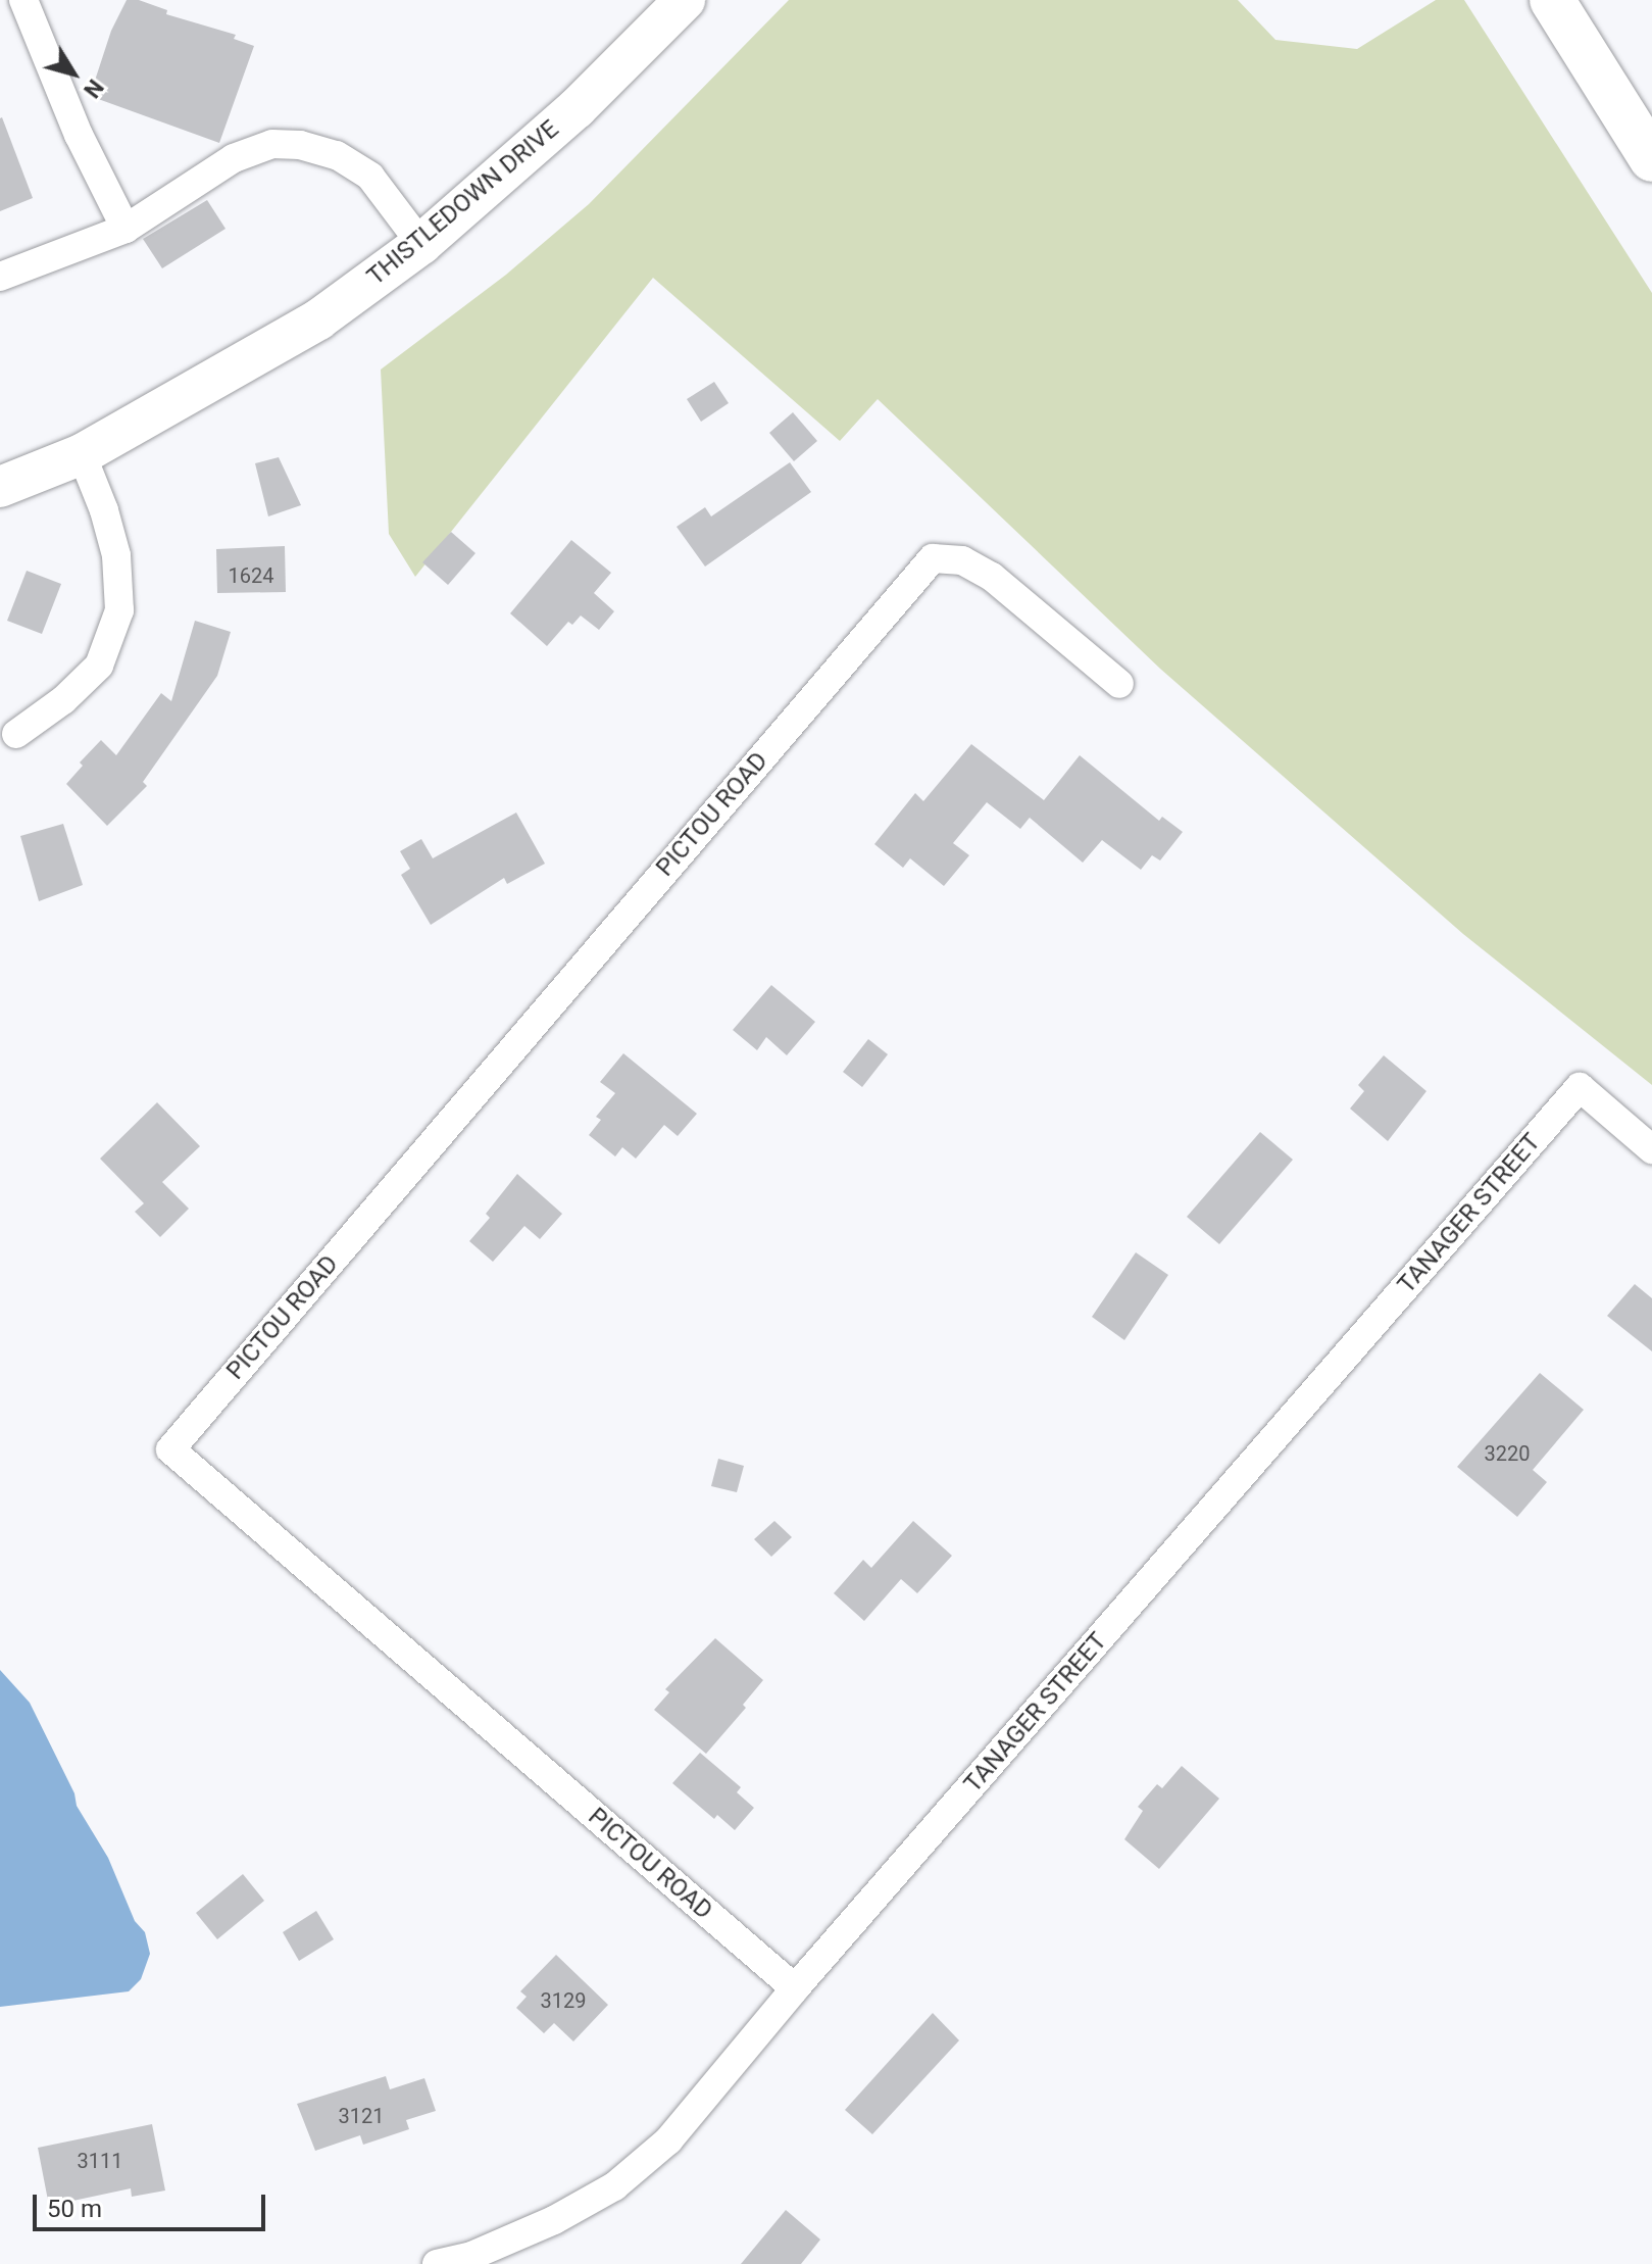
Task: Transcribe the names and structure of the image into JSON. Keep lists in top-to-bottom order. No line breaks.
{"streets":{"main road":["THISTLEDOWN DRIVE"],"street":["PICTOU ROAD","TANAGER STREET"]},"crossings":[["PICTOU ROAD","TANAGER STREET"]],"house_numbers":["1624","3220","3129","3121","3111"],"scale_bar":"50 m","north":"bottom right"}
